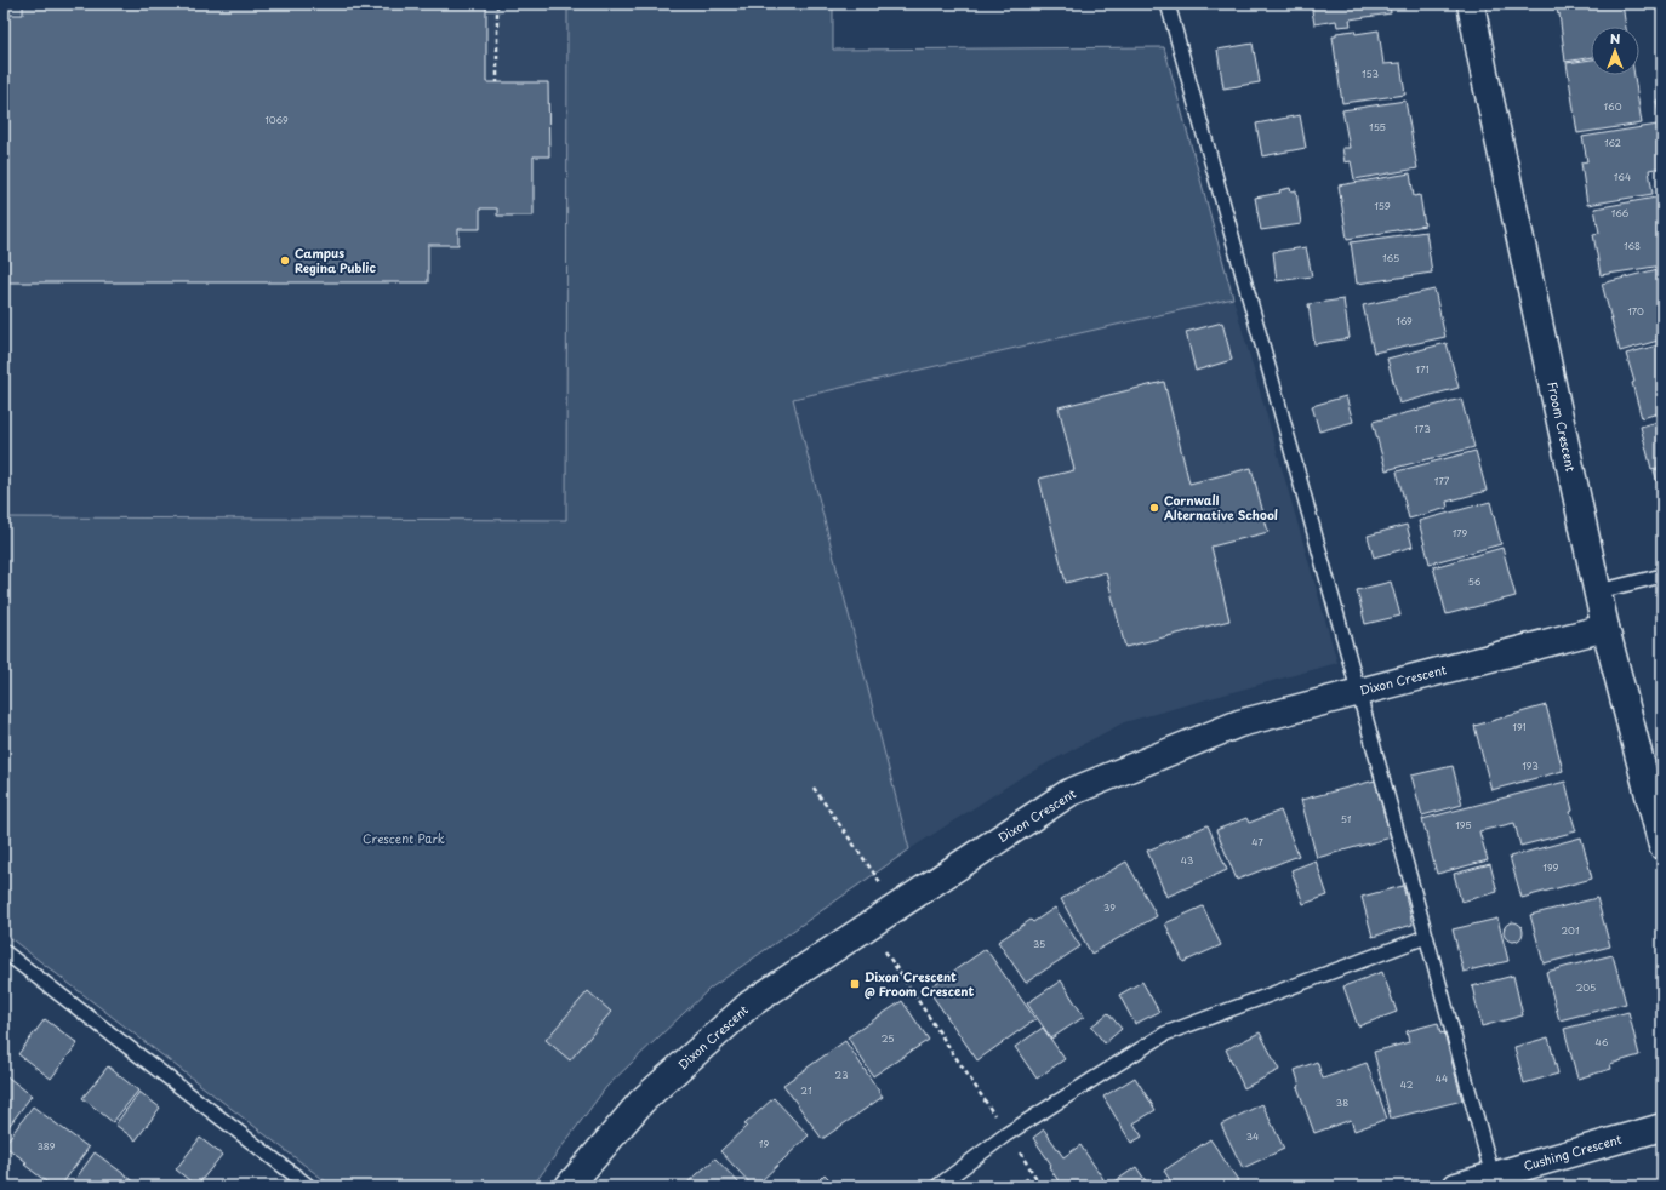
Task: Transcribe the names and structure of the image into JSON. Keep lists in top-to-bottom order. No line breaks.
{"streets":{"street":["Froom Crescent","Dixon Crescent","Cushing Crescent"]},"crossings":[["Froom Crescent","Dixon Crescent"]],"parks":["Crescent Park"],"places":{"other":["Campus Regina Public","Cornwall Alternative School"],"transit":["Dixon Crescent @ Froom Crescent"]},"house_numbers":["153","160","1069","155","162","164","159","166","168","165","170","169","171","173","177","179","56","191","193","51","195","47","43","199","39","201","35","205","25","46","23","44","42","21","38","34","19","389"],"north":"top"}
